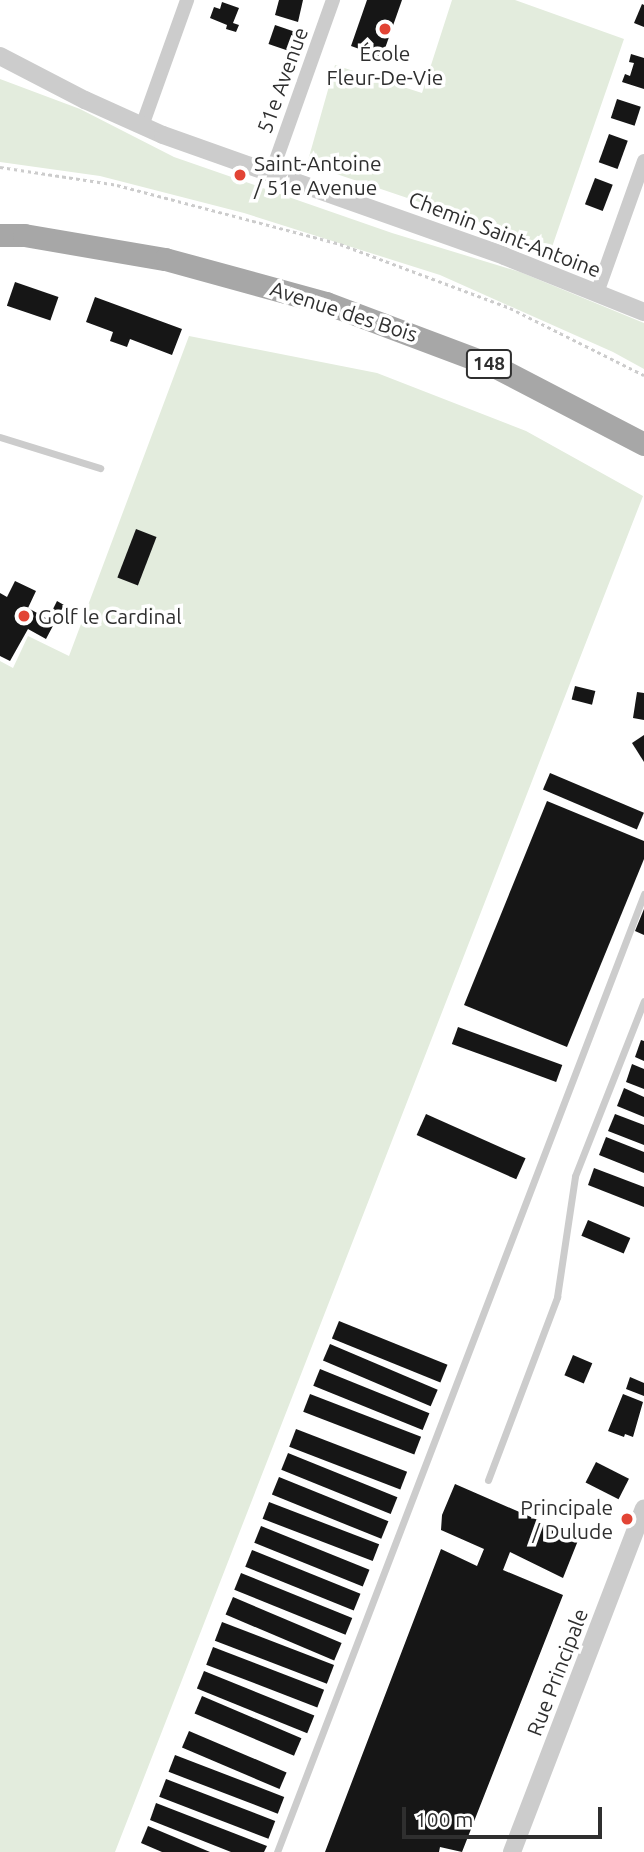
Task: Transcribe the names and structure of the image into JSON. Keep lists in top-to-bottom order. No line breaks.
{"streets":{"main road":["Avenue des Bois","148"],"street":["51e Avenue","Chemin Saint-Antoine","Rue Principale"]},"crossings":[["51e Avenue","Chemin Saint-Antoine"]],"places":["École Fleur-De-Vie","Saint-Antoine / 51e Avenue","Golf le Cardinal","Principale / Dulude"],"scale_bar":"100 m"}
